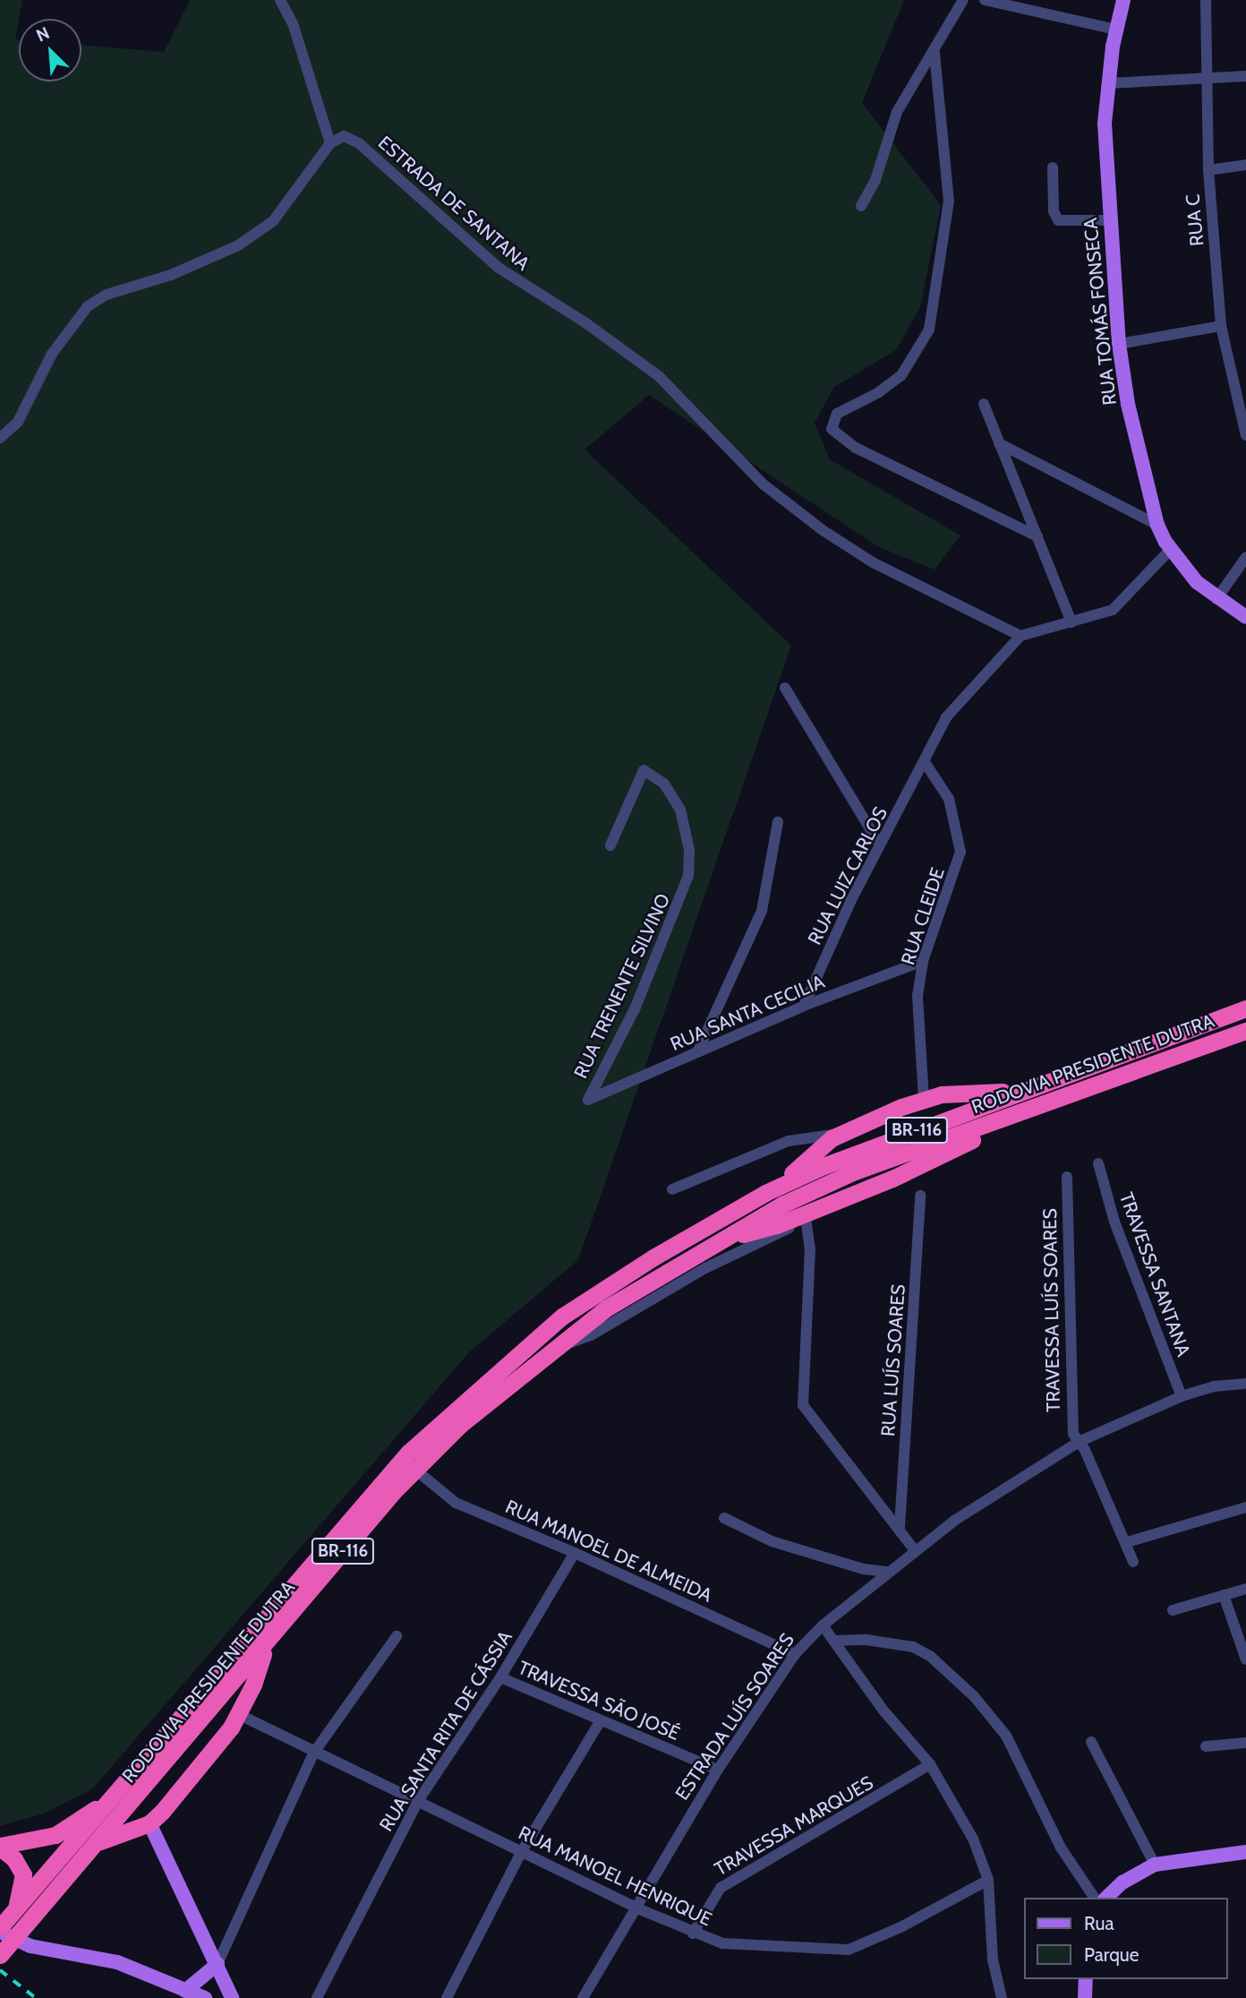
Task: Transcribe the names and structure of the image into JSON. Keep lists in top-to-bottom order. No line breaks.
{"streets":{"highway":["RODOVIA PRESIDENTE DUTRA","BR-116"],"main road":["RUA TOMÁS FONSECA"],"street":["ESTRADA DE SANTANA","RUA C","RUA LUIZ CARLOS","RUA CLEIDE","RUA TRENENTE SILVINO","RUA SANTA CECILIA","TRAVESSA SANTANA","TRAVESSA LUÍS SOARES","RUA LUÍS SOARES","RUA MANOEL DE ALMEIDA","TRAVESSA SÃO JOSÉ","ESTRADA LUÍS SOARES","RUA SANTA RITA DE CÁSSIA","TRAVESSA MARQUES","RUA MANOEL HENRIQUE"]},"crossings":[["RUA LUIZ CARLOS","RUA CLEIDE"],["RUA LUIZ CARLOS","RUA SANTA CECILIA"],["RUA CLEIDE","RUA SANTA CECILIA"],["RUA TRENENTE SILVINO","RUA SANTA CECILIA"],["RODOVIA PRESIDENTE DUTRA","RUA MANOEL DE ALMEIDA"],["TRAVESSA SANTANA","ESTRADA LUÍS SOARES"],["TRAVESSA LUÍS SOARES","ESTRADA LUÍS SOARES"],["RUA MANOEL DE ALMEIDA","ESTRADA LUÍS SOARES"],["RUA MANOEL DE ALMEIDA","RUA SANTA RITA DE CÁSSIA"],["TRAVESSA SÃO JOSÉ","ESTRADA LUÍS SOARES"],["TRAVESSA SÃO JOSÉ","RUA SANTA RITA DE CÁSSIA"],["ESTRADA LUÍS SOARES","RUA MANOEL HENRIQUE"],["RUA SANTA RITA DE CÁSSIA","RUA MANOEL HENRIQUE"],["TRAVESSA MARQUES","RUA MANOEL HENRIQUE"]],"legend":["Rua","Parque"],"north":"top left"}
